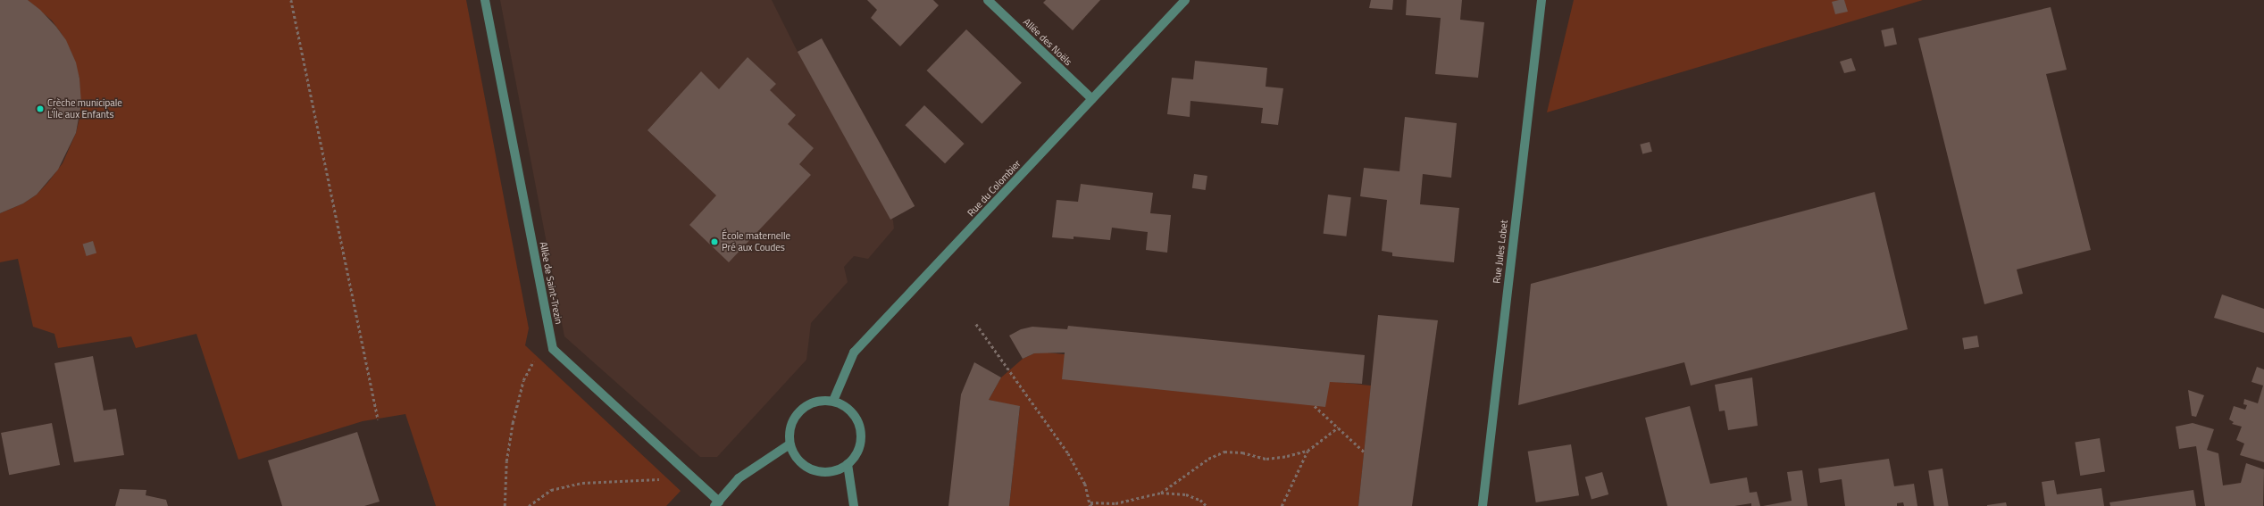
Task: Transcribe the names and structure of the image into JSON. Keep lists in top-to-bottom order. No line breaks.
{"streets":{"street":["Allée des Noëls","Rue du Colombier","Rue Jules Lobet","Allée de Saint-Trezin"]},"crossings":[["Allée des Noëls","Rue du Colombier"]],"places":["Crèche municipale L'Île aux Enfants","École maternelle Pré aux Coudes"]}
